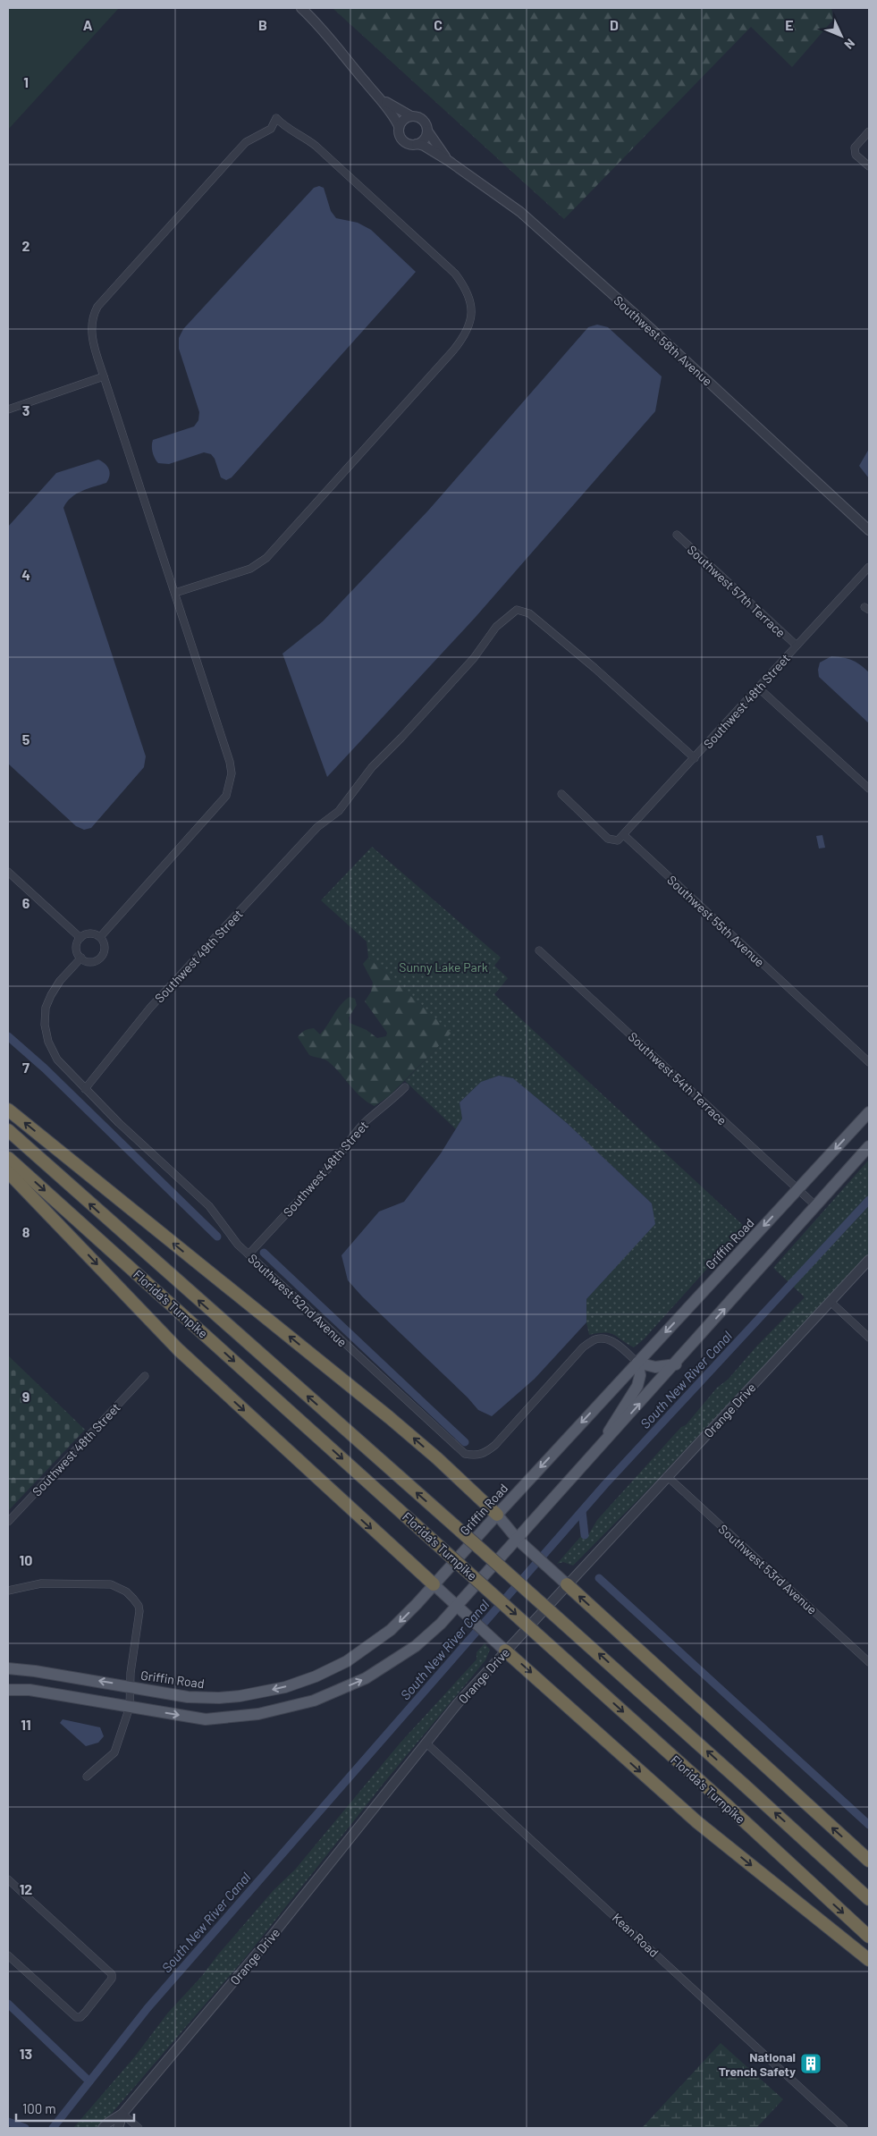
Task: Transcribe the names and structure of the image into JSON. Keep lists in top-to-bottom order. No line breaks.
{"streets":{"highway":["Florida's Turnpike"],"main road":["Griffin Road"],"street":["Southwest 58th Avenue","Southwest 57th Terrace","Southwest 48th Street","Southwest 55th Avenue","Southwest 49th Street","Southwest 54th Terrace","Southwest 52nd Avenue","Orange Drive","Southwest 53rd Avenue","Kean Road"]},"crossings":[["Southwest 57th Terrace","Southwest 48th Street"],["Southwest 48th Street","Southwest 55th Avenue"],["Southwest 48th Street","Southwest 49th Street"],["Southwest 48th Street","Southwest 52nd Avenue"],["Southwest 49th Street","Southwest 52nd Avenue"],["Southwest 54th Terrace","Griffin Road"],["Griffin Road","Southwest 52nd Avenue"],["Orange Drive","Southwest 53rd Avenue"],["Orange Drive","Kean Road"]],"water":["South New River Canal"],"parks":["Sunny Lake Park"],"places":{"building":["National Trench Safety"]},"scale_bar":"100 m","north":"bottom right","grid":{"columns":["A","B","C","D","E"],"rows":["1","2","3","4","5","6","7","8","9","10","11","12","13"]}}
